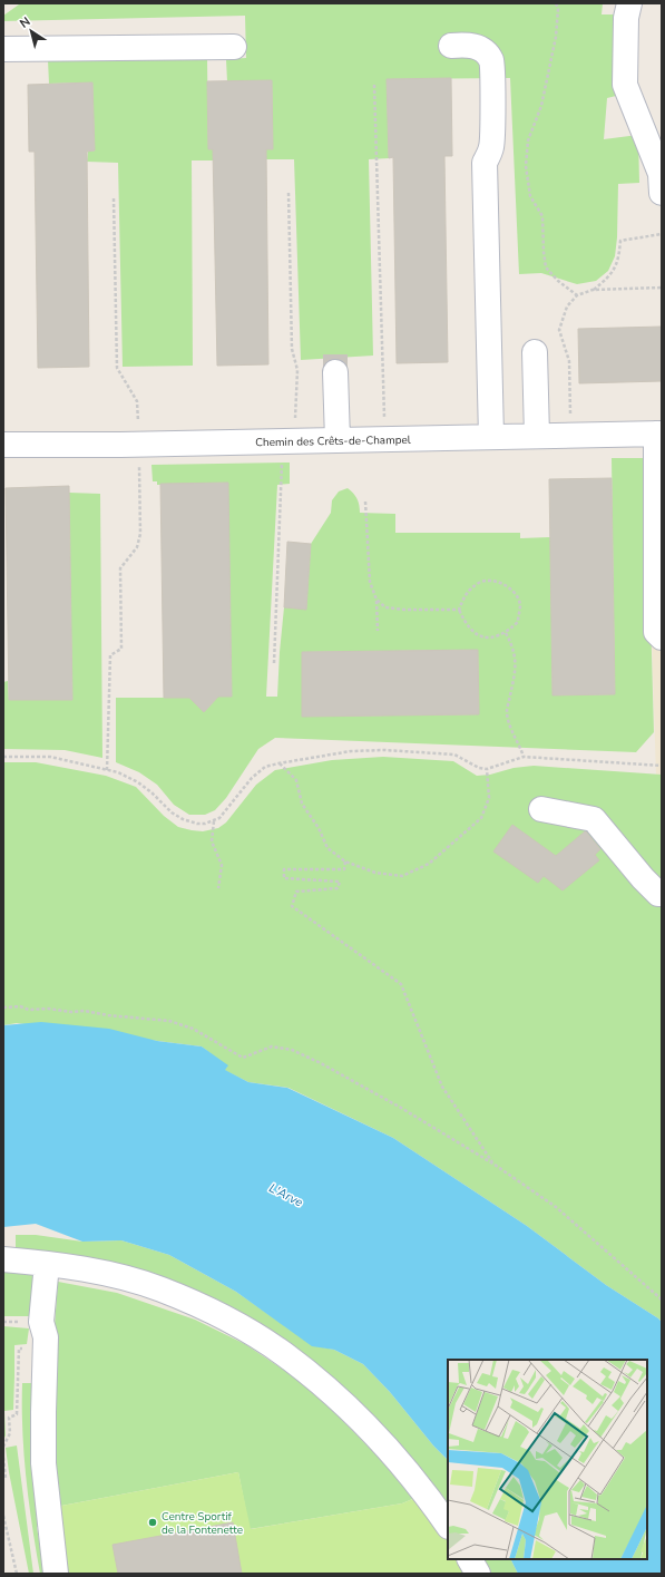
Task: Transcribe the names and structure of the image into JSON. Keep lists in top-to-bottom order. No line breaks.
{"streets":{"street":["Chemin des Crêts-de-Champel"]},"water":["L'Arve"],"places":["Centre Sportif de la Fontenette"],"north":"top left"}
